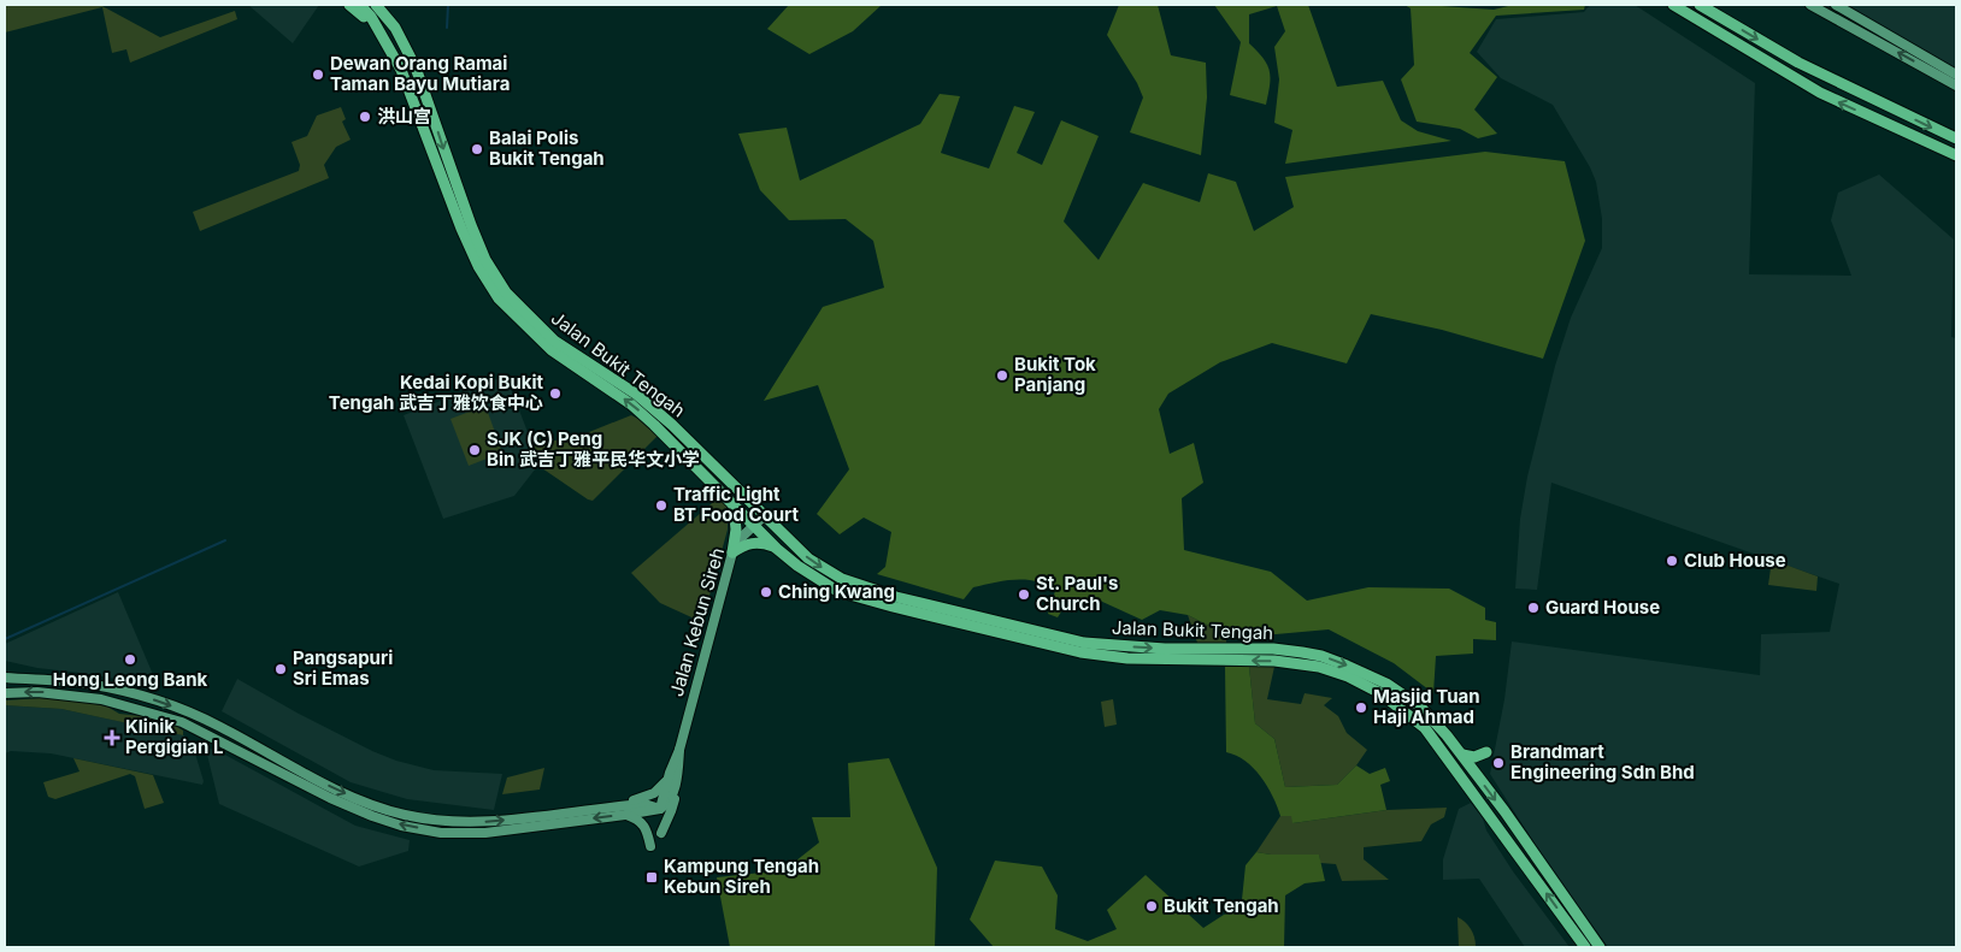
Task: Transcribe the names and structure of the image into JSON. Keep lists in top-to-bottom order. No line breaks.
{"streets":{"highway":["Jalan Bukit Tengah"],"main road":["Jalan Kebun Sireh"]},"crossings":[["Jalan Bukit Tengah","Jalan Kebun Sireh"]],"places":{"other":["Dewan Orang Ramai Taman Bayu Mutiara","洪山宫","Balai Polis Bukit Tengah","Bukit Tok Panjang","Kedai Kopi Bukit Tengah 武吉丁雅饮食中心","SJK (C) Peng Bin 武吉丁雅平民华文小学","Traffic Light BT Food Court","Club House","Ching Kwang","St. Paul's Church","Guard House","Hong Leong Bank","Pangsapuri Sri Emas","Masjid Tuan Haji Ahmad","Brandmart Engineering Sdn Bhd","Bukit Tengah"],"health":["Klinik Pergigian L"],"transit":["Kampung Tengah Kebun Sireh"]}}
